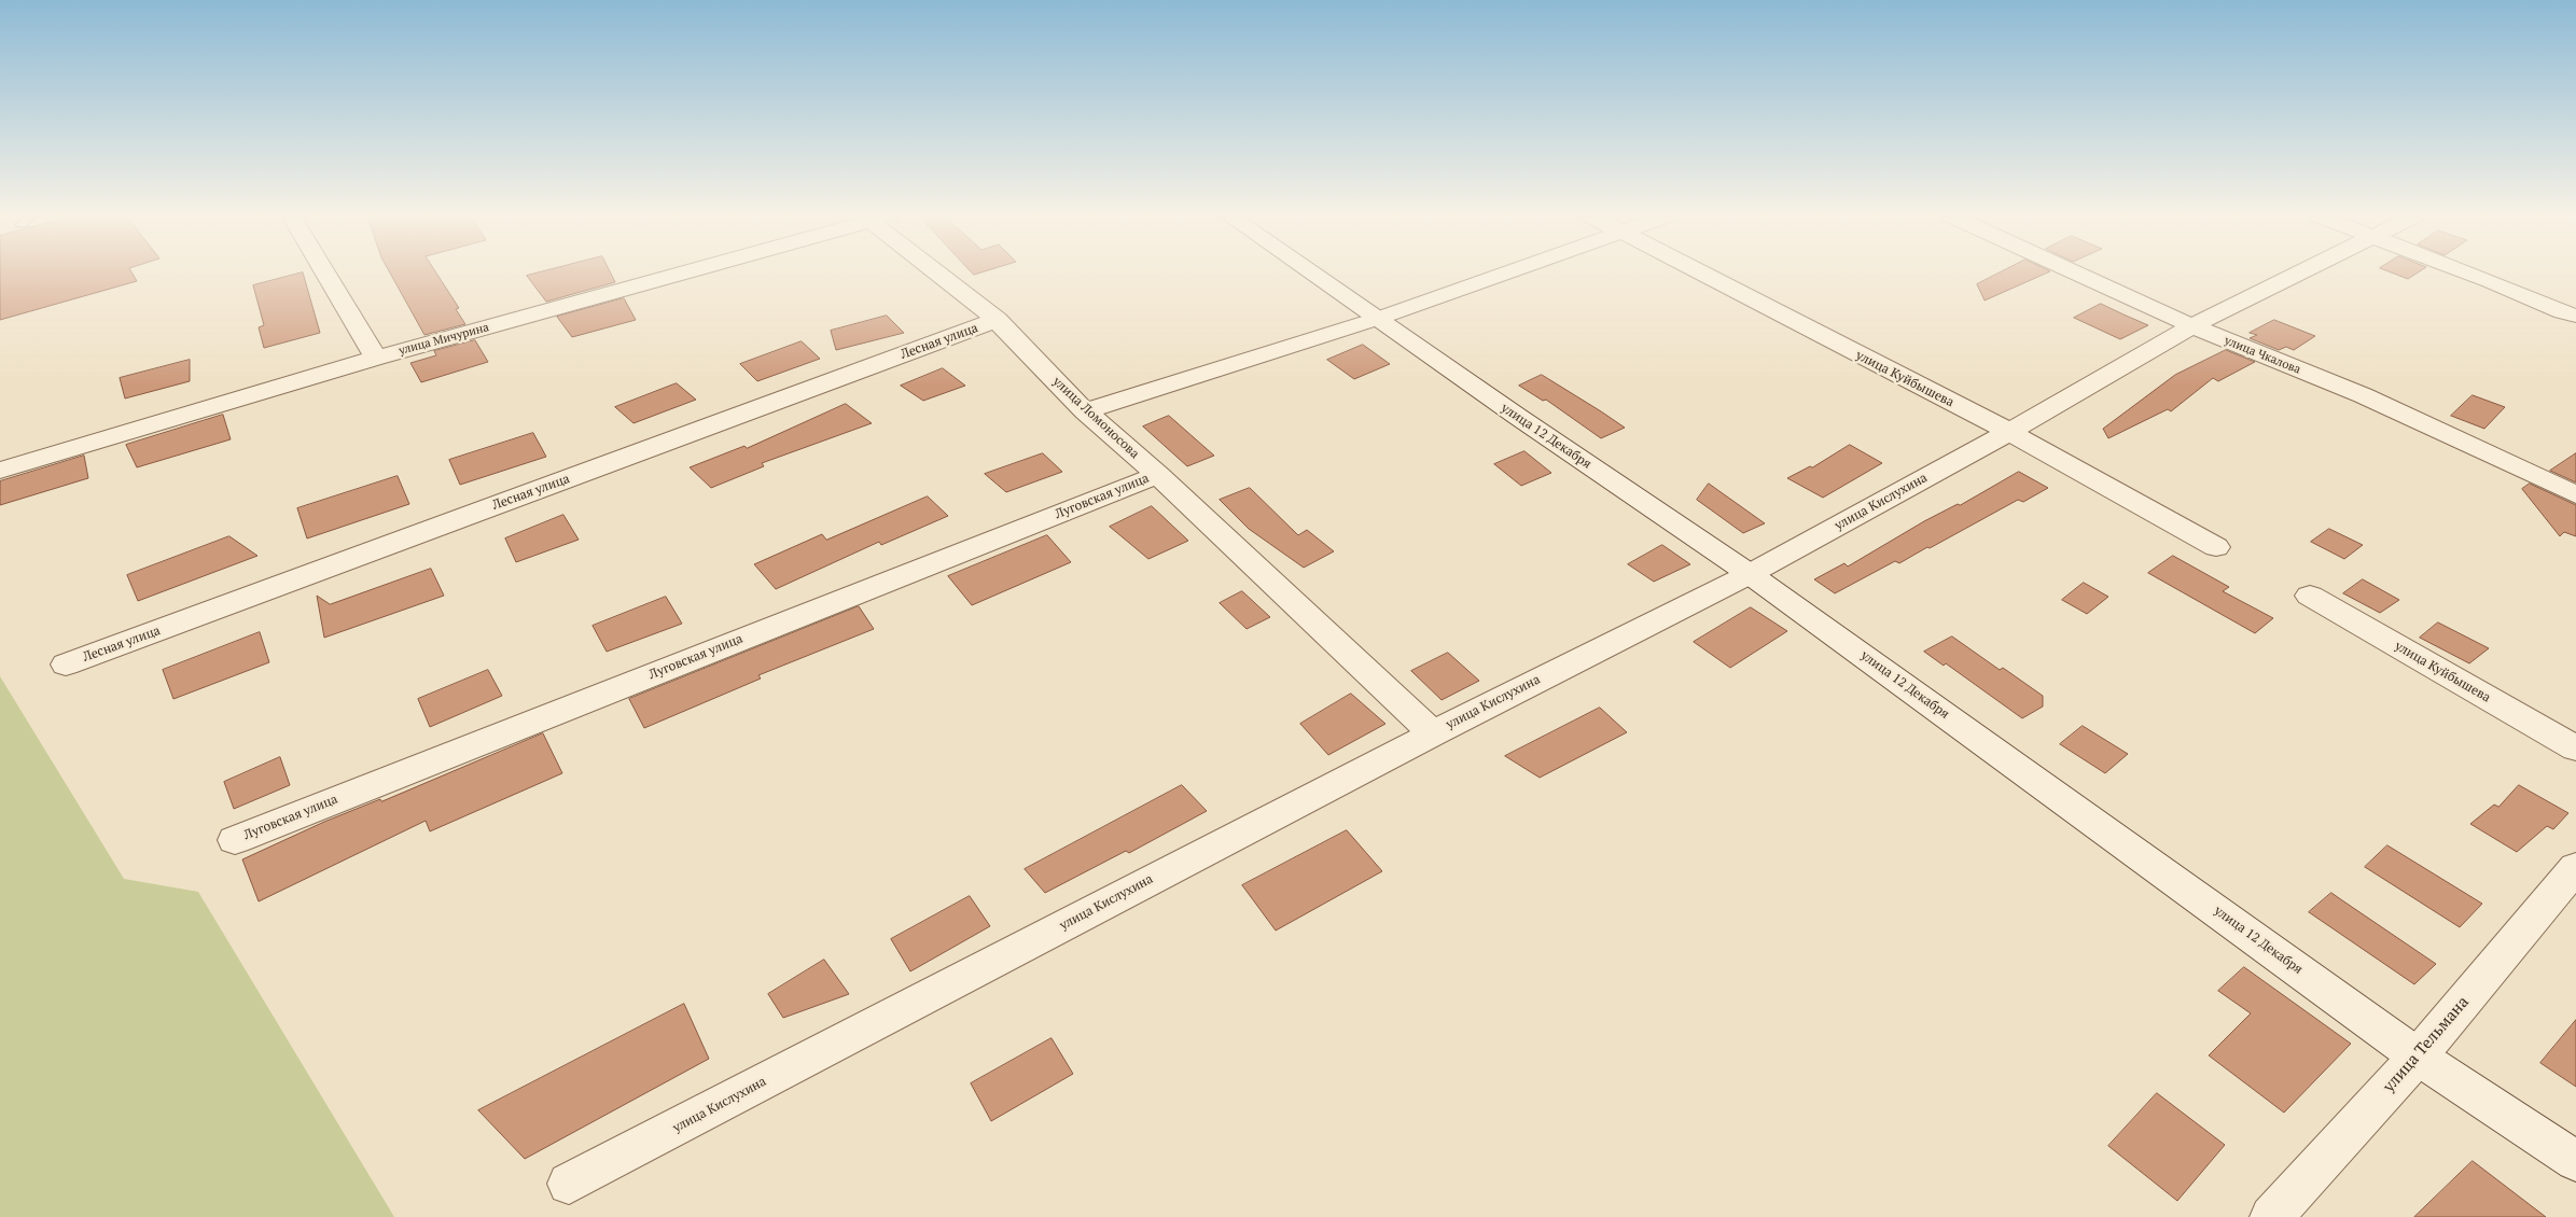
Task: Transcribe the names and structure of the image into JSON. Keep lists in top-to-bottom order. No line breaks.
{"streets":{"street":["улица Мичурина","Лесная улица","улица Чкалова","улица Куйбышева","улица Ломоносова","улица 12 Декабря","Луговская улица","улица Кислухина","улица Тельмана"]},"crossings":[["Лесная улица","улица Ломоносова"],["улица Чкалова","улица Кислухина"],["улица Куйбышева","улица Кислухина"],["улица Ломоносова","Луговская улица"],["улица Ломоносова","улица Кислухина"],["улица 12 Декабря","улица Кислухина"],["улица 12 Декабря","улица Тельмана"]]}
